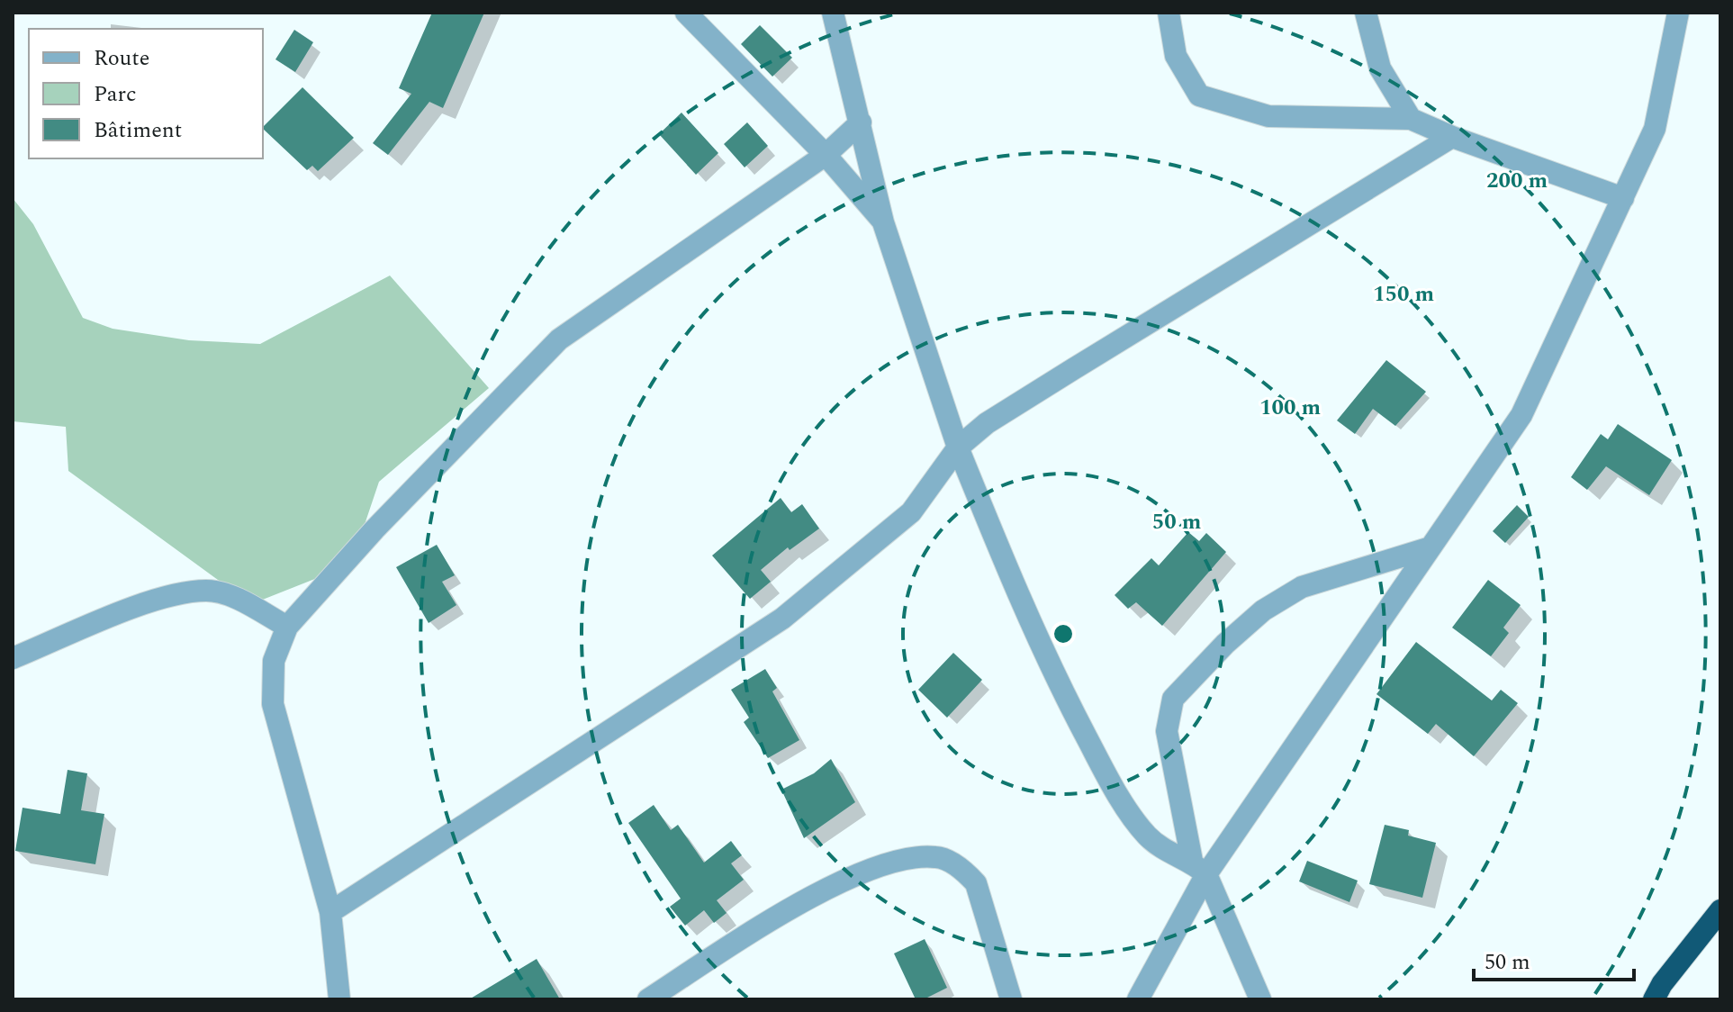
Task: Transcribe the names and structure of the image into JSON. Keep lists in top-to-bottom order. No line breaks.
{"legend":["Route","Parc","Bâtiment"],"scale_bar":"50 m","rings":["200 m","150 m","100 m","50 m"]}
